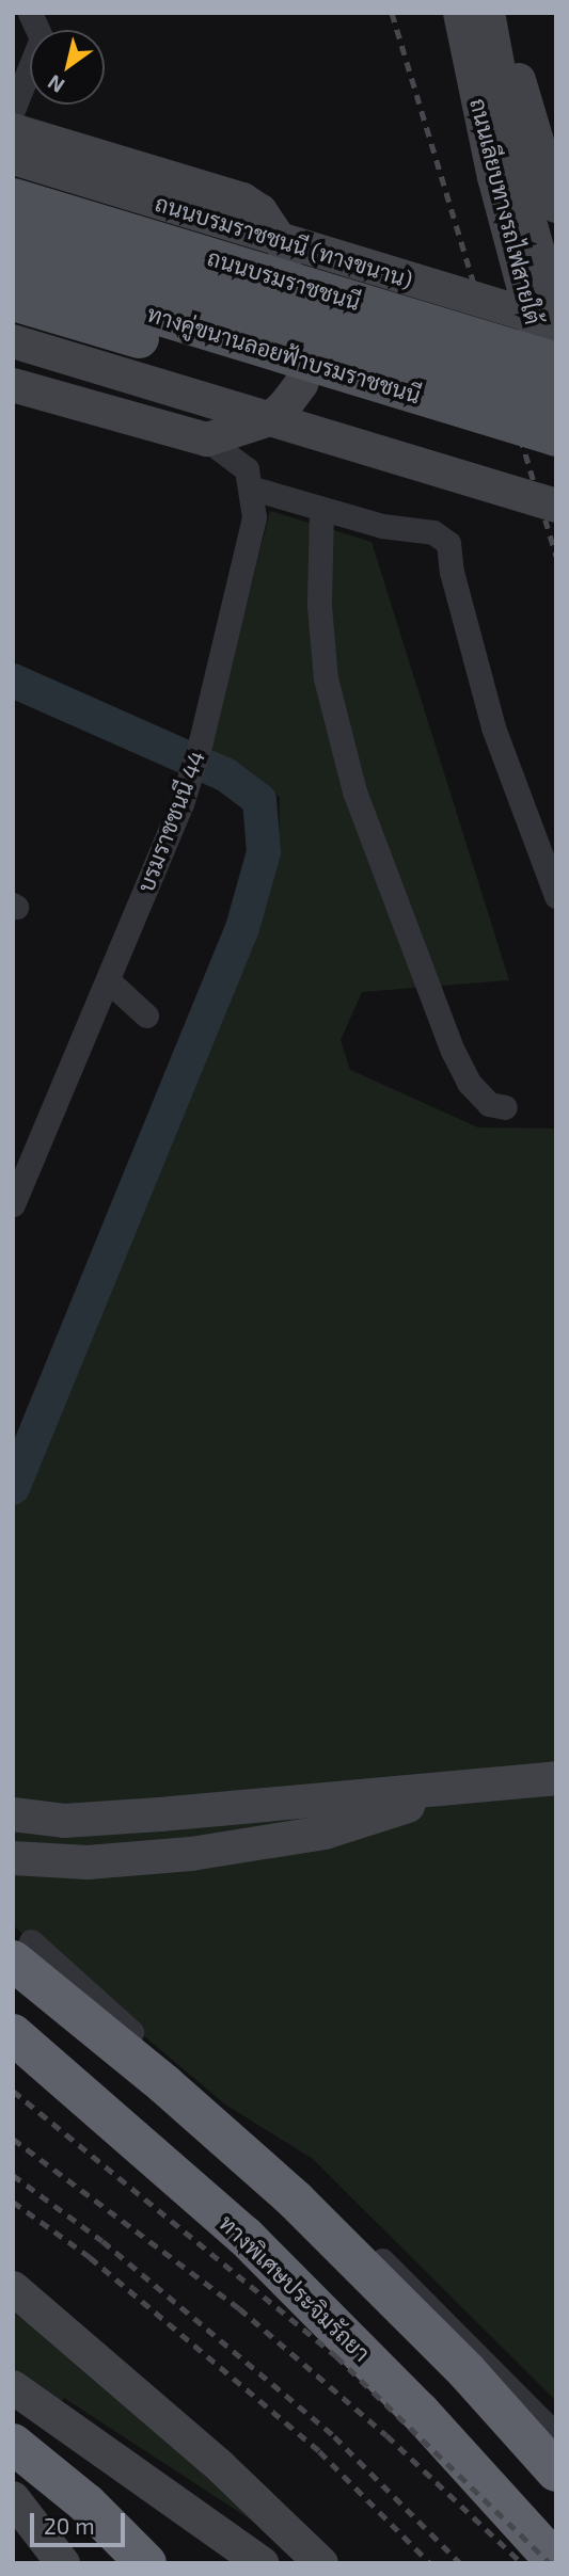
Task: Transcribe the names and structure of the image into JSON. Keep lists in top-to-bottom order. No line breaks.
{"streets":{"highway":["ทางพิเศษประจิมรัถยา"],"main road":["ถนนเลียบทางรถไฟสายใต้","ถนนบรมราชชนนี (ทางขนาน)","ถนนบรมราชชนนี","ทางคู่ขนานลอยฟ้าบรมราชชนนี"],"street":["บรมราชชนนี 44"]},"scale_bar":"20 m","north":"bottom left"}
